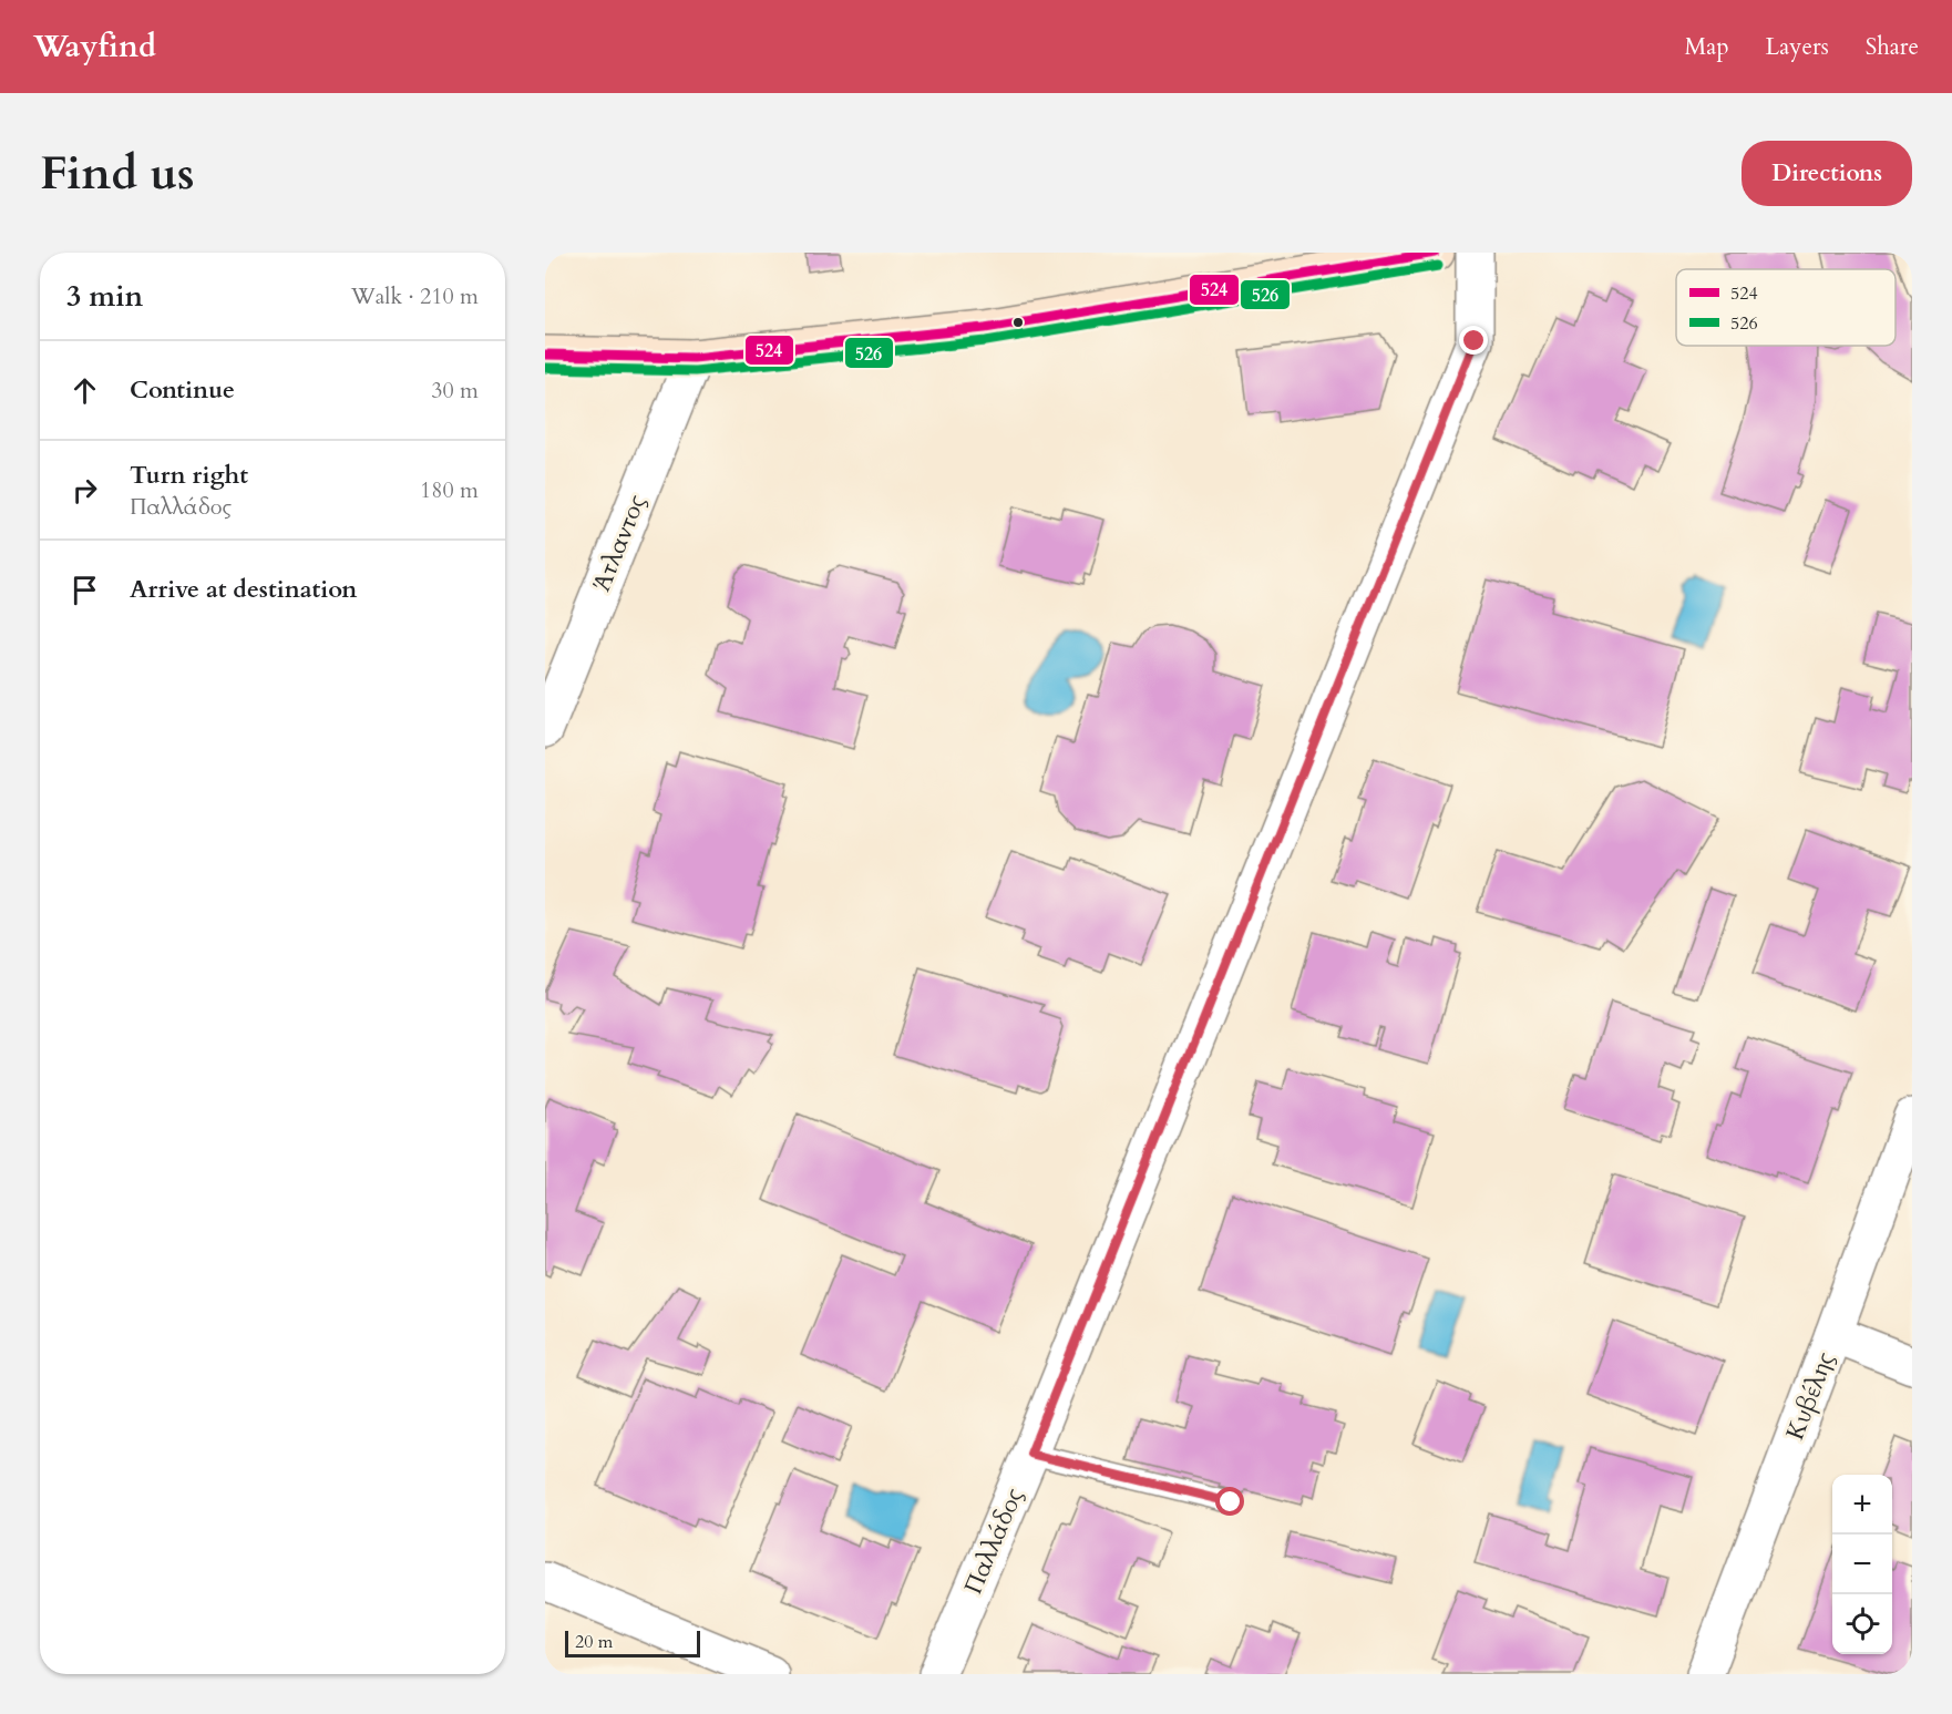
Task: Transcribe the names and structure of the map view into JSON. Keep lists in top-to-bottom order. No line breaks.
{"streets":{"street":["Άτλαντος","Κυβέλης","Παλλάδος"]},"lines":["transit line 524","transit line 526"],"legend":["524","526"],"scale_bar":"20 m","page":{"header":"Wayfind","nav":["Map","Layers","Share"],"buttons":"Directions","title":"Find us","heading":["3 min","Walk · 210 m"],"list":[["Continue","30 m"],["Turn right","Παλλάδος","180 m"],"Arrive at destination"],"map_buttons":["+","−"],"scale":"20 m"}}
